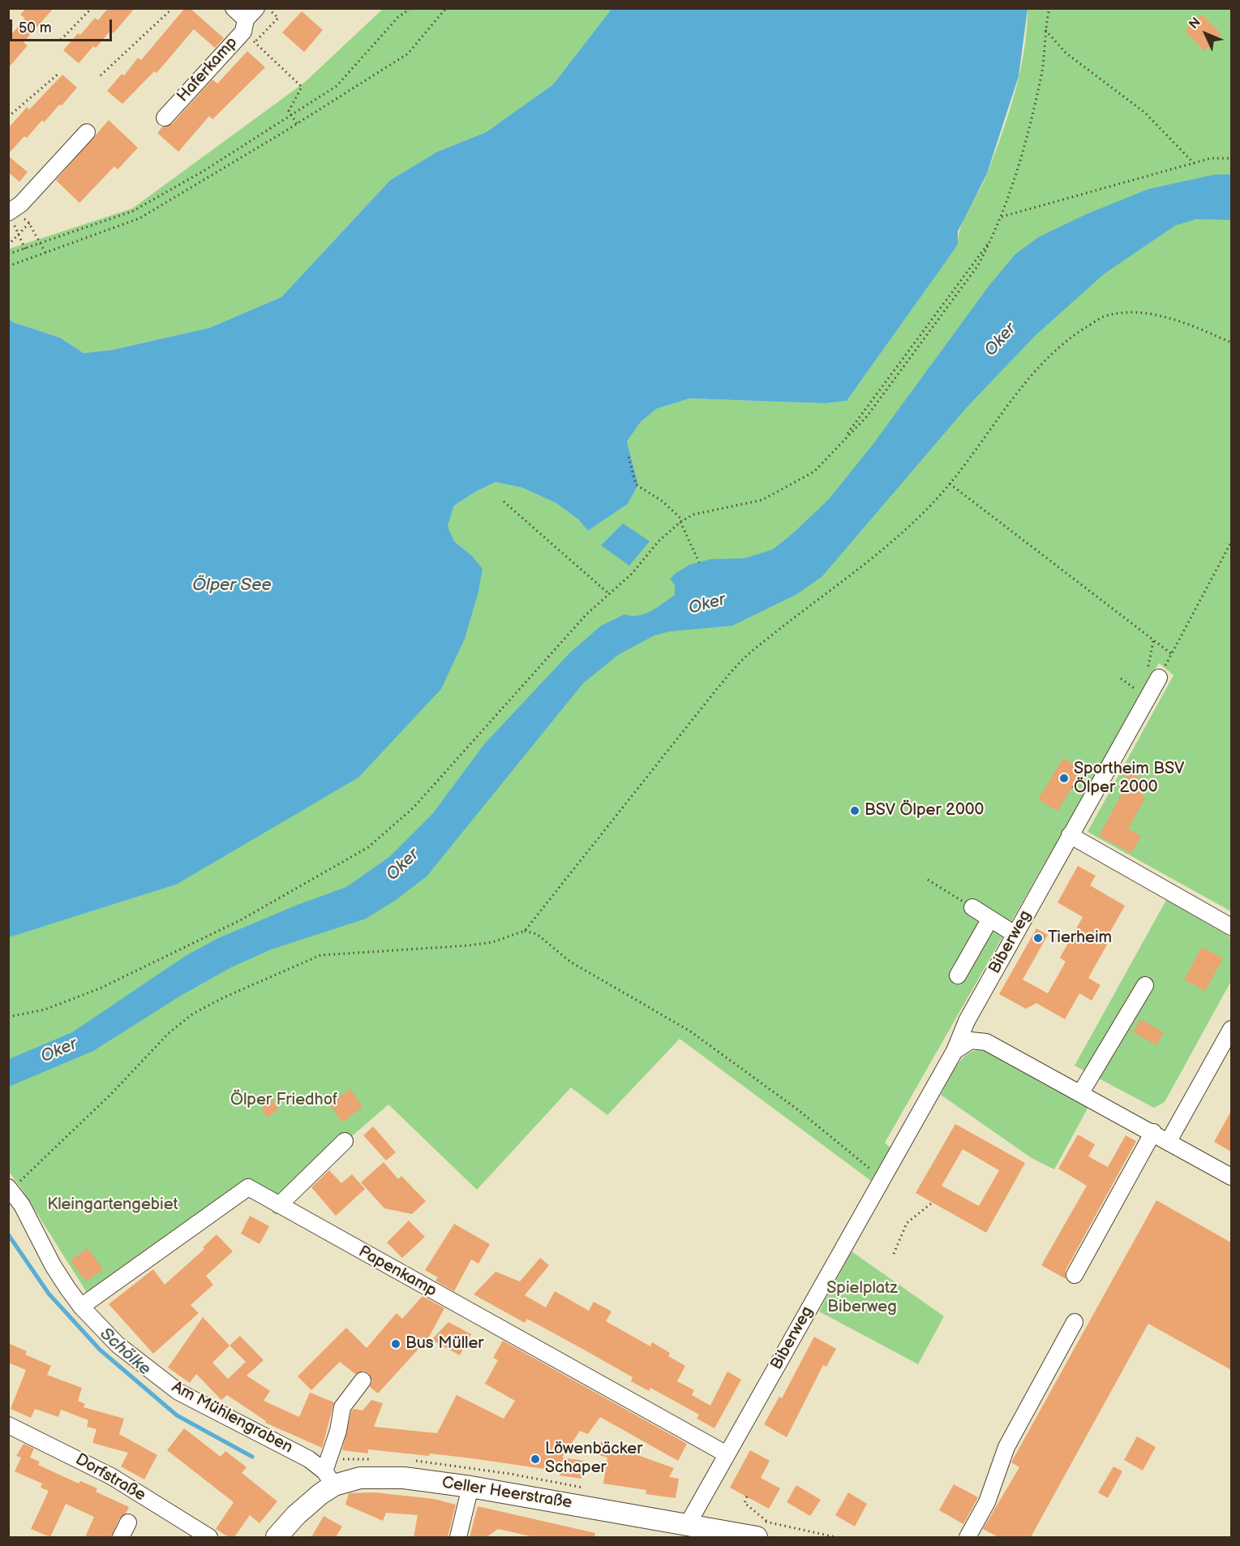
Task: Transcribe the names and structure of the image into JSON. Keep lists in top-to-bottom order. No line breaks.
{"streets":{"main road":["Celler Heerstraße"],"street":["Haferkamp","Biberweg","Papenkamp","Am Mühlengraben","Dorfstraße"]},"crossings":[["Biberweg","Papenkamp"],["Biberweg","Celler Heerstraße"],["Papenkamp","Am Mühlengraben"],["Am Mühlengraben","Celler Heerstraße"]],"water":["Oker","Ölper See","Schölke"],"parks":["Ölper Friedhof","Kleingartengebiet","Spielplatz Biberweg"],"places":["Sportheim BSV Ölper 2000","BSV Ölper 2000","Tierheim","Bus Müller","Löwenbäcker Schaper"],"scale_bar":"50 m","north":"top left"}
